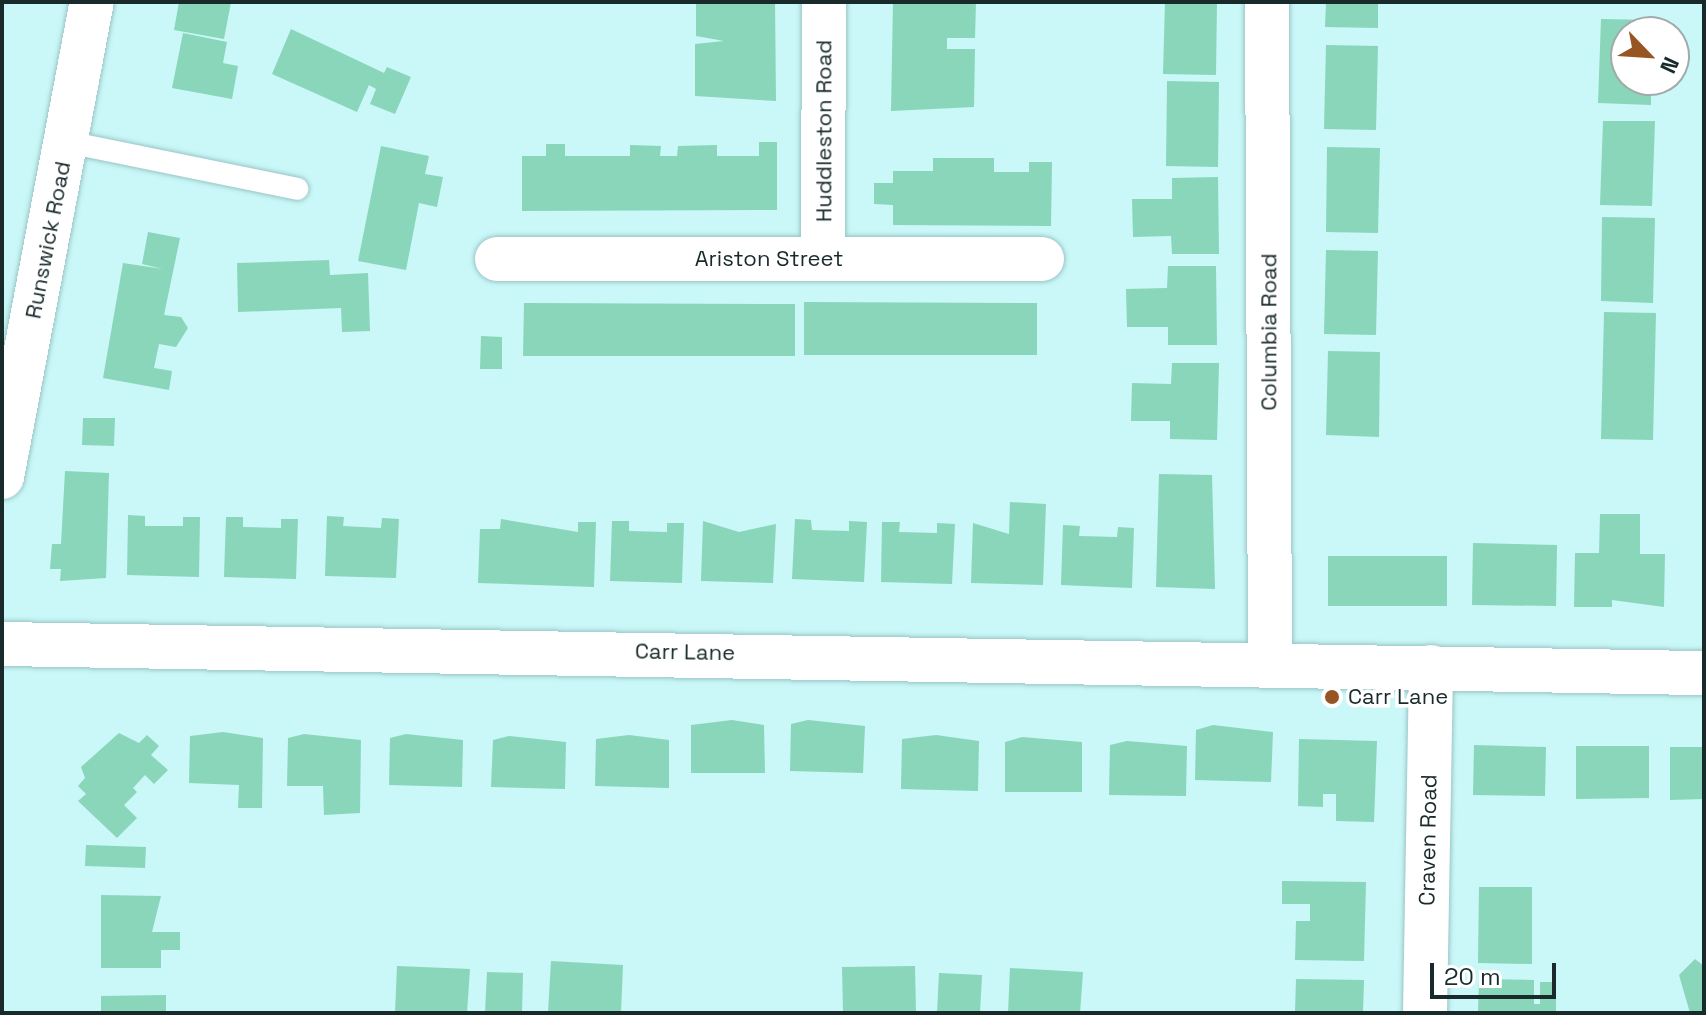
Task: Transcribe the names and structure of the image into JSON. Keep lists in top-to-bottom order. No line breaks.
{"streets":{"street":["Huddleston Road","Runswick Road","Ariston Street","Columbia Road","Carr Lane","Craven Road"]},"crossings":[["Huddleston Road","Ariston Street"],["Columbia Road","Carr Lane"],["Carr Lane","Craven Road"]],"places":["Carr Lane"],"scale_bar":"20 m","north":"bottom right"}
